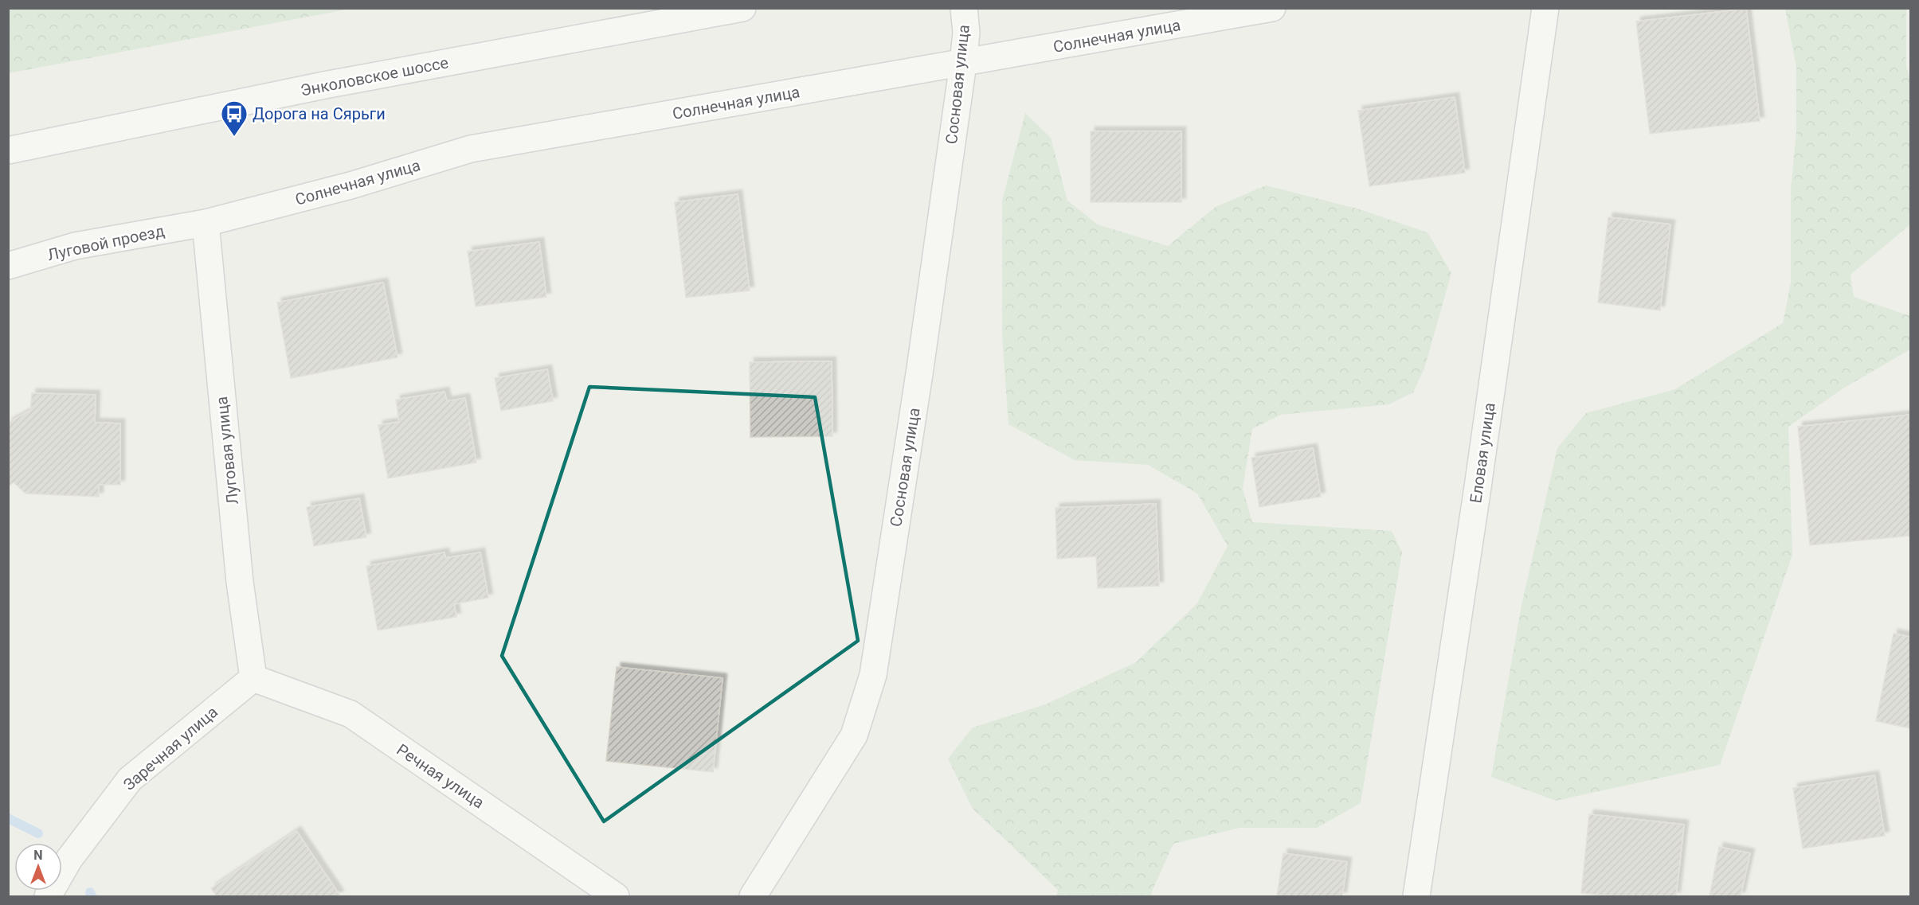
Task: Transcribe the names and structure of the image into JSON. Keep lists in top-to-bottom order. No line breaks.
{"streets":{"street":["Солнечная улица","Энколовское шоссе","Сосновая улица","Луговой проезд","Луговая улица","Еловая улица","Заречная улица","Речная улица"]},"crossings":[["Солнечная улица","Сосновая улица"],["Солнечная улица","Луговой проезд"],["Солнечная улица","Луговая улица"],["Луговой проезд","Луговая улица"],["Луговая улица","Заречная улица"],["Луговая улица","Речная улица"],["Заречная улица","Речная улица"]],"places":{"bus stop":["Дорога на Сярьги"]},"north":"top"}
